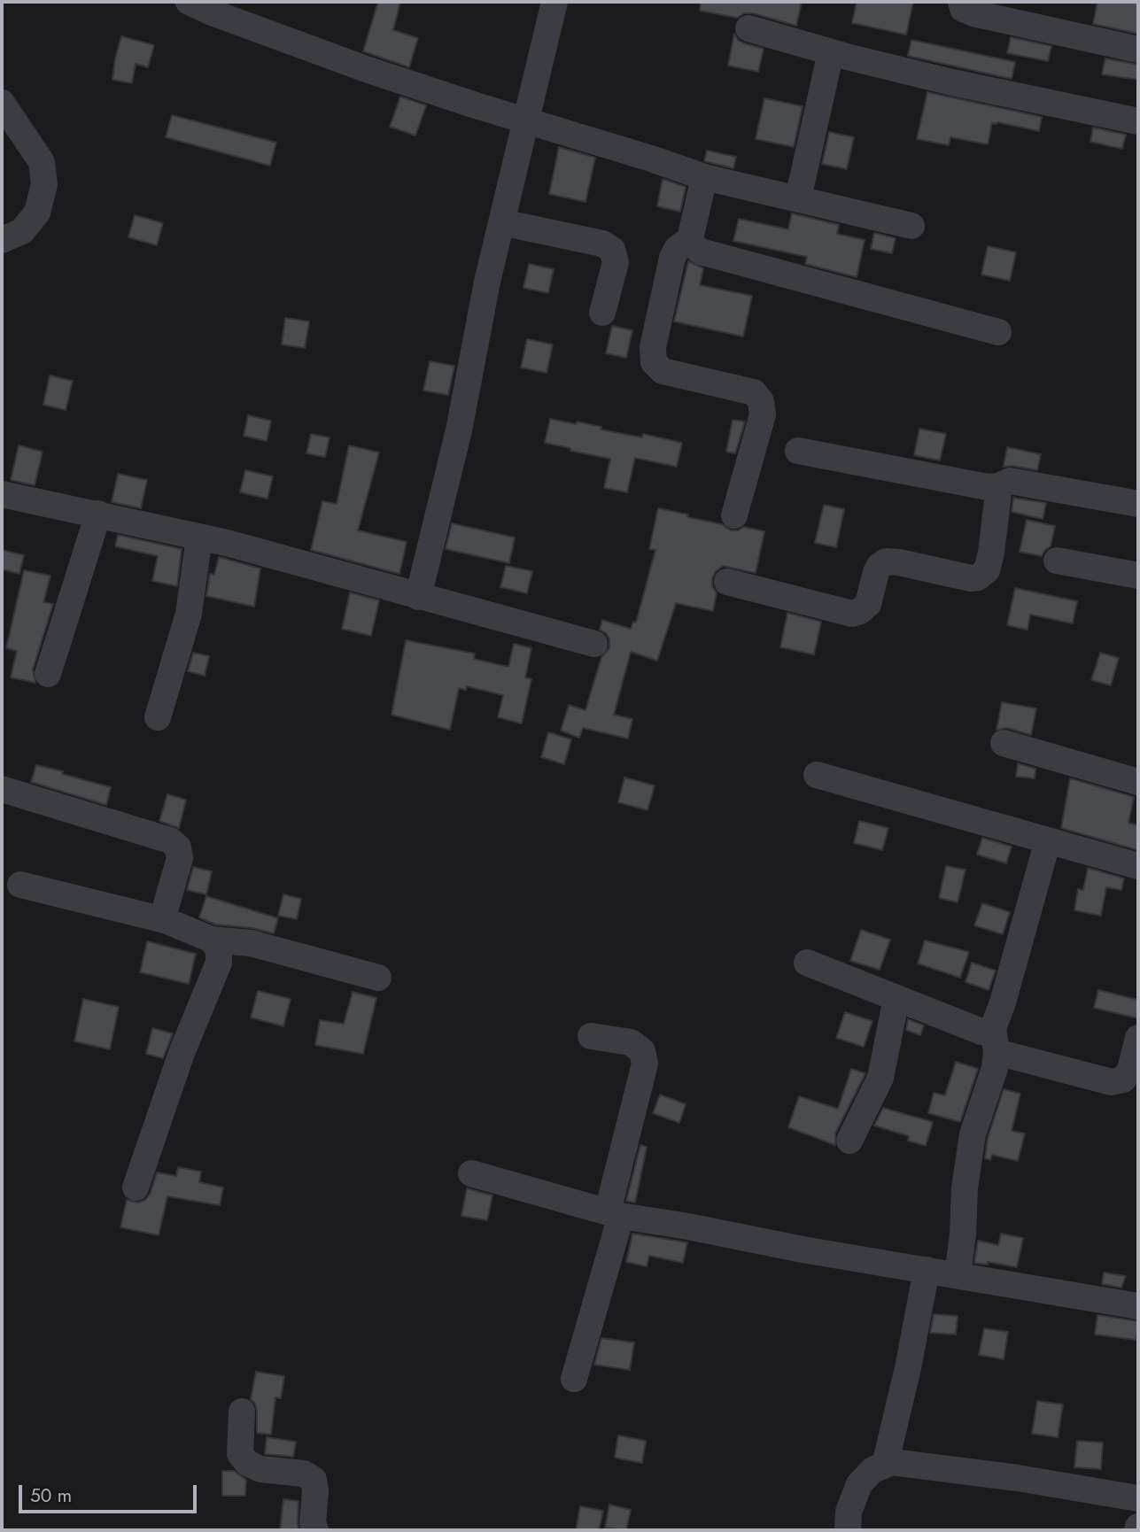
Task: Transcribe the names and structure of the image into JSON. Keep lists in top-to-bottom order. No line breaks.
{"scale_bar":"50 m"}
